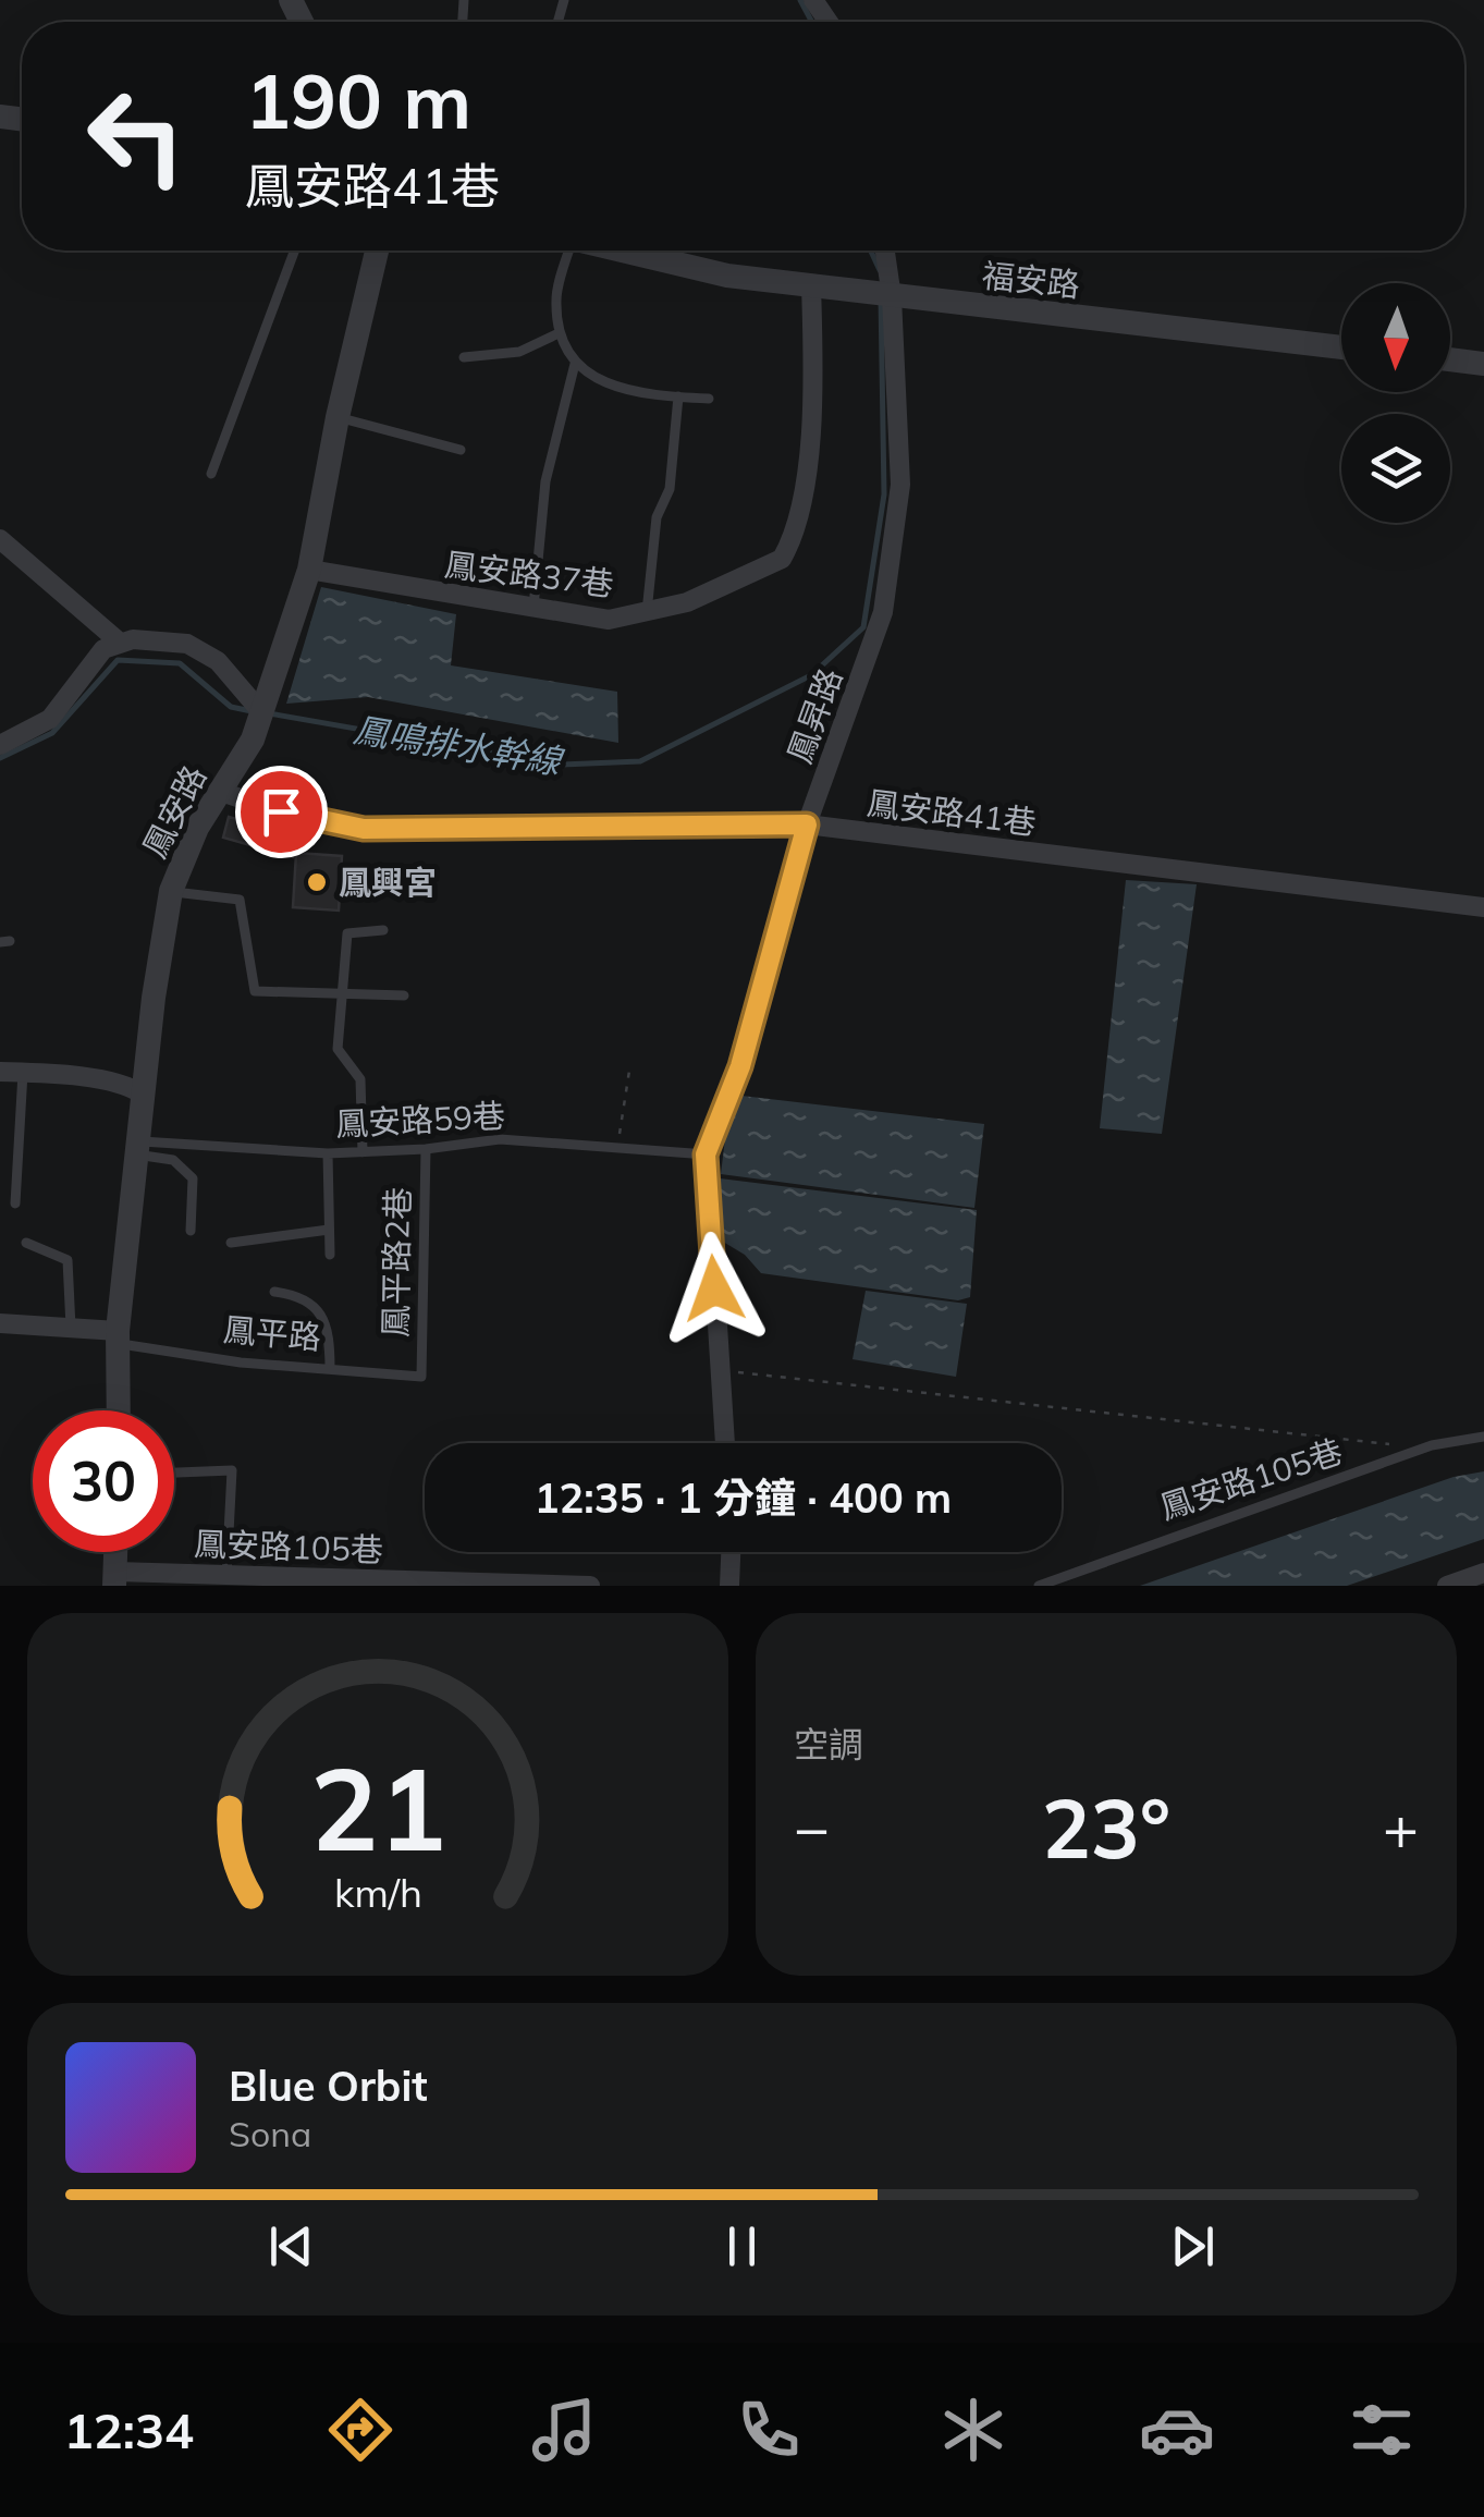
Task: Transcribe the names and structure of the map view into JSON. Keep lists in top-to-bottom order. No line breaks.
{"streets":{"street":["福安路","鳳安路37巷","鳳昇路","鳳安路","鳳安路41巷","鳳平路","鳳安路105巷"],"lane":["鳳安路59巷","鳳平路2巷"]},"crossings":[["福安路","鳳安路37巷"],["福安路","鳳昇路"],["鳳安路37巷","鳳安路"],["鳳昇路","鳳安路41巷"],["鳳昇路","鳳安路59巷"],["鳳安路","鳳安路41巷"],["鳳安路","鳳安路59巷"],["鳳安路","鳳平路"],["鳳安路59巷","鳳平路2巷"],["鳳平路2巷","鳳平路"]],"water":["鳳鳴排水幹線"],"places":["鳳興宮"],"north":"bottom","page":{"turn":["190 m","鳳安路41巷"],"limit":"30","trip":"12:35 · 1 分鐘 · 400 m","tile":"空調","heat":["−","23°","+"],"song":["Blue Orbit","Sona"],"tabs":"12:34","gauge":["21","km/h"]}}
